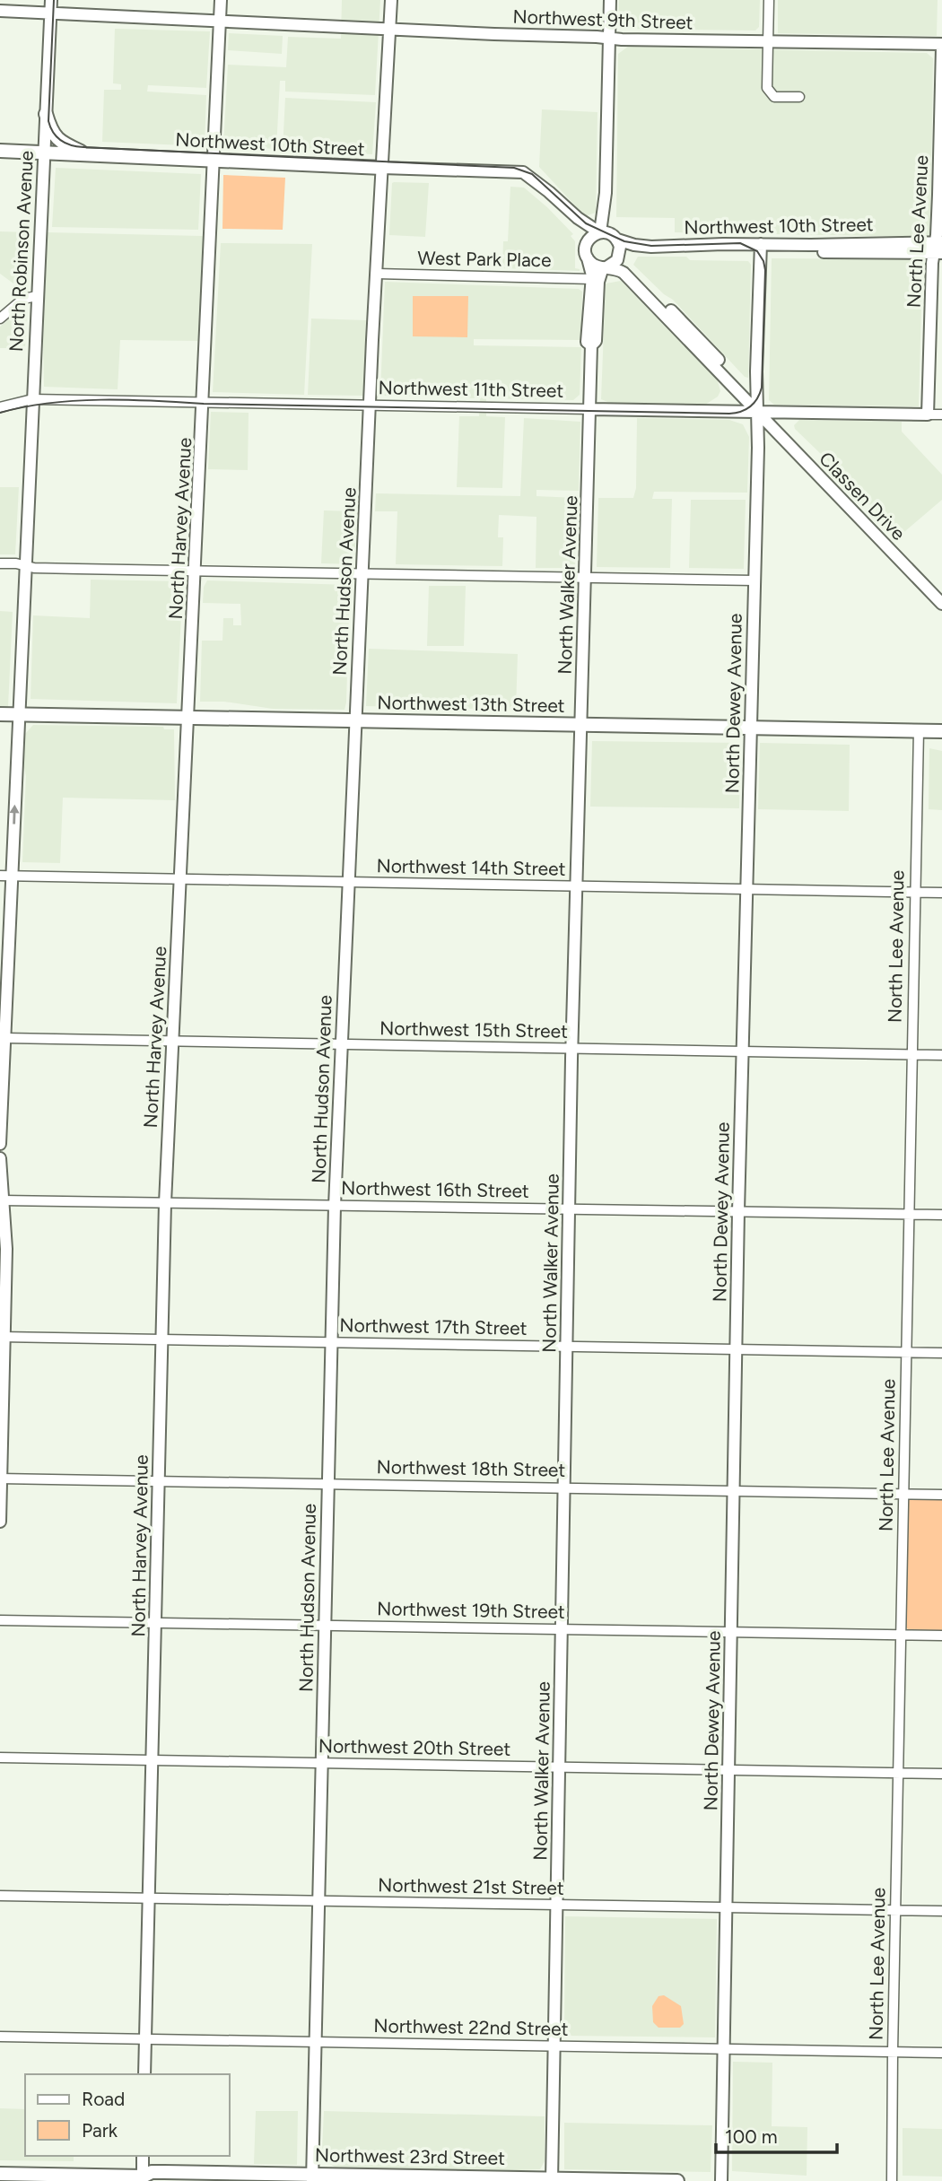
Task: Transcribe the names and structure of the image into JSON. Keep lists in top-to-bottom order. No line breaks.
{"streets":{"main road":["Northwest 10th Street","Northwest 13th Street","Northwest 23rd Street"],"street":["Northwest 9th Street","North Lee Avenue","North Robinson Avenue","West Park Place","Northwest 11th Street","Classen Drive","North Harvey Avenue","North Hudson Avenue","North Walker Avenue","North Dewey Avenue","Northwest 14th Street","Northwest 15th Street","Northwest 16th Street","Northwest 17th Street","Northwest 18th Street","Northwest 19th Street","Northwest 20th Street","Northwest 21st Street","Northwest 22nd Street"]},"crossings":[["Northwest 9th Street","North Robinson Avenue"],["Northwest 9th Street","North Harvey Avenue"],["Northwest 9th Street","North Hudson Avenue"],["Northwest 10th Street","North Lee Avenue"],["Northwest 10th Street","North Robinson Avenue"],["Northwest 10th Street","Classen Drive"],["Northwest 10th Street","North Harvey Avenue"],["Northwest 10th Street","North Hudson Avenue"],["Northwest 10th Street","North Walker Avenue"],["Northwest 10th Street","North Dewey Avenue"],["North Lee Avenue","Northwest 11th Street"],["North Lee Avenue","Northwest 13th Street"],["North Lee Avenue","Northwest 14th Street"],["North Lee Avenue","Northwest 15th Street"],["North Lee Avenue","Northwest 16th Street"],["North Lee Avenue","Northwest 17th Street"],["North Lee Avenue","Northwest 18th Street"],["North Lee Avenue","Northwest 19th Street"],["North Lee Avenue","Northwest 20th Street"],["North Lee Avenue","Northwest 21st Street"],["North Lee Avenue","Northwest 22nd Street"],["North Robinson Avenue","Northwest 11th Street"],["North Robinson Avenue","Northwest 13th Street"],["North Robinson Avenue","Northwest 14th Street"],["North Robinson Avenue","Northwest 15th Street"],["West Park Place","North Hudson Avenue"],["West Park Place","North Walker Avenue"],["Northwest 11th Street","Classen Drive"],["Northwest 11th Street","North Harvey Avenue"],["Northwest 11th Street","North Hudson Avenue"],["Northwest 11th Street","North Walker Avenue"],["Northwest 11th Street","North Dewey Avenue"],["Classen Drive","North Walker Avenue"],["Classen Drive","North Dewey Avenue"],["North Harvey Avenue","Northwest 13th Street"],["North Harvey Avenue","Northwest 14th Street"],["North Harvey Avenue","Northwest 15th Street"],["North Harvey Avenue","Northwest 16th Street"],["North Harvey Avenue","Northwest 17th Street"],["North Harvey Avenue","Northwest 18th Street"],["North Harvey Avenue","Northwest 19th Street"],["North Harvey Avenue","Northwest 20th Street"],["North Harvey Avenue","Northwest 21st Street"],["North Harvey Avenue","Northwest 22nd Street"],["North Hudson Avenue","Northwest 13th Street"],["North Hudson Avenue","Northwest 14th Street"],["North Hudson Avenue","Northwest 15th Street"],["North Hudson Avenue","Northwest 16th Street"],["North Hudson Avenue","Northwest 17th Street"],["North Hudson Avenue","Northwest 18th Street"],["North Hudson Avenue","Northwest 19th Street"],["North Hudson Avenue","Northwest 20th Street"],["North Hudson Avenue","Northwest 21st Street"],["North Hudson Avenue","Northwest 22nd Street"],["North Hudson Avenue","Northwest 23rd Street"],["North Walker Avenue","Northwest 13th Street"],["North Walker Avenue","Northwest 14th Street"],["North Walker Avenue","Northwest 15th Street"],["North Walker Avenue","Northwest 16th Street"],["North Walker Avenue","Northwest 17th Street"],["North Walker Avenue","Northwest 18th Street"],["North Walker Avenue","Northwest 19th Street"],["North Walker Avenue","Northwest 20th Street"],["North Walker Avenue","Northwest 21st Street"],["North Walker Avenue","Northwest 22nd Street"],["North Walker Avenue","Northwest 23rd Street"],["North Dewey Avenue","Northwest 13th Street"],["North Dewey Avenue","Northwest 14th Street"],["North Dewey Avenue","Northwest 15th Street"],["North Dewey Avenue","Northwest 16th Street"],["North Dewey Avenue","Northwest 17th Street"],["North Dewey Avenue","Northwest 18th Street"],["North Dewey Avenue","Northwest 19th Street"],["North Dewey Avenue","Northwest 20th Street"],["North Dewey Avenue","Northwest 21st Street"],["North Dewey Avenue","Northwest 22nd Street"]],"legend":["Road","Park"],"scale_bar":"100 m"}
